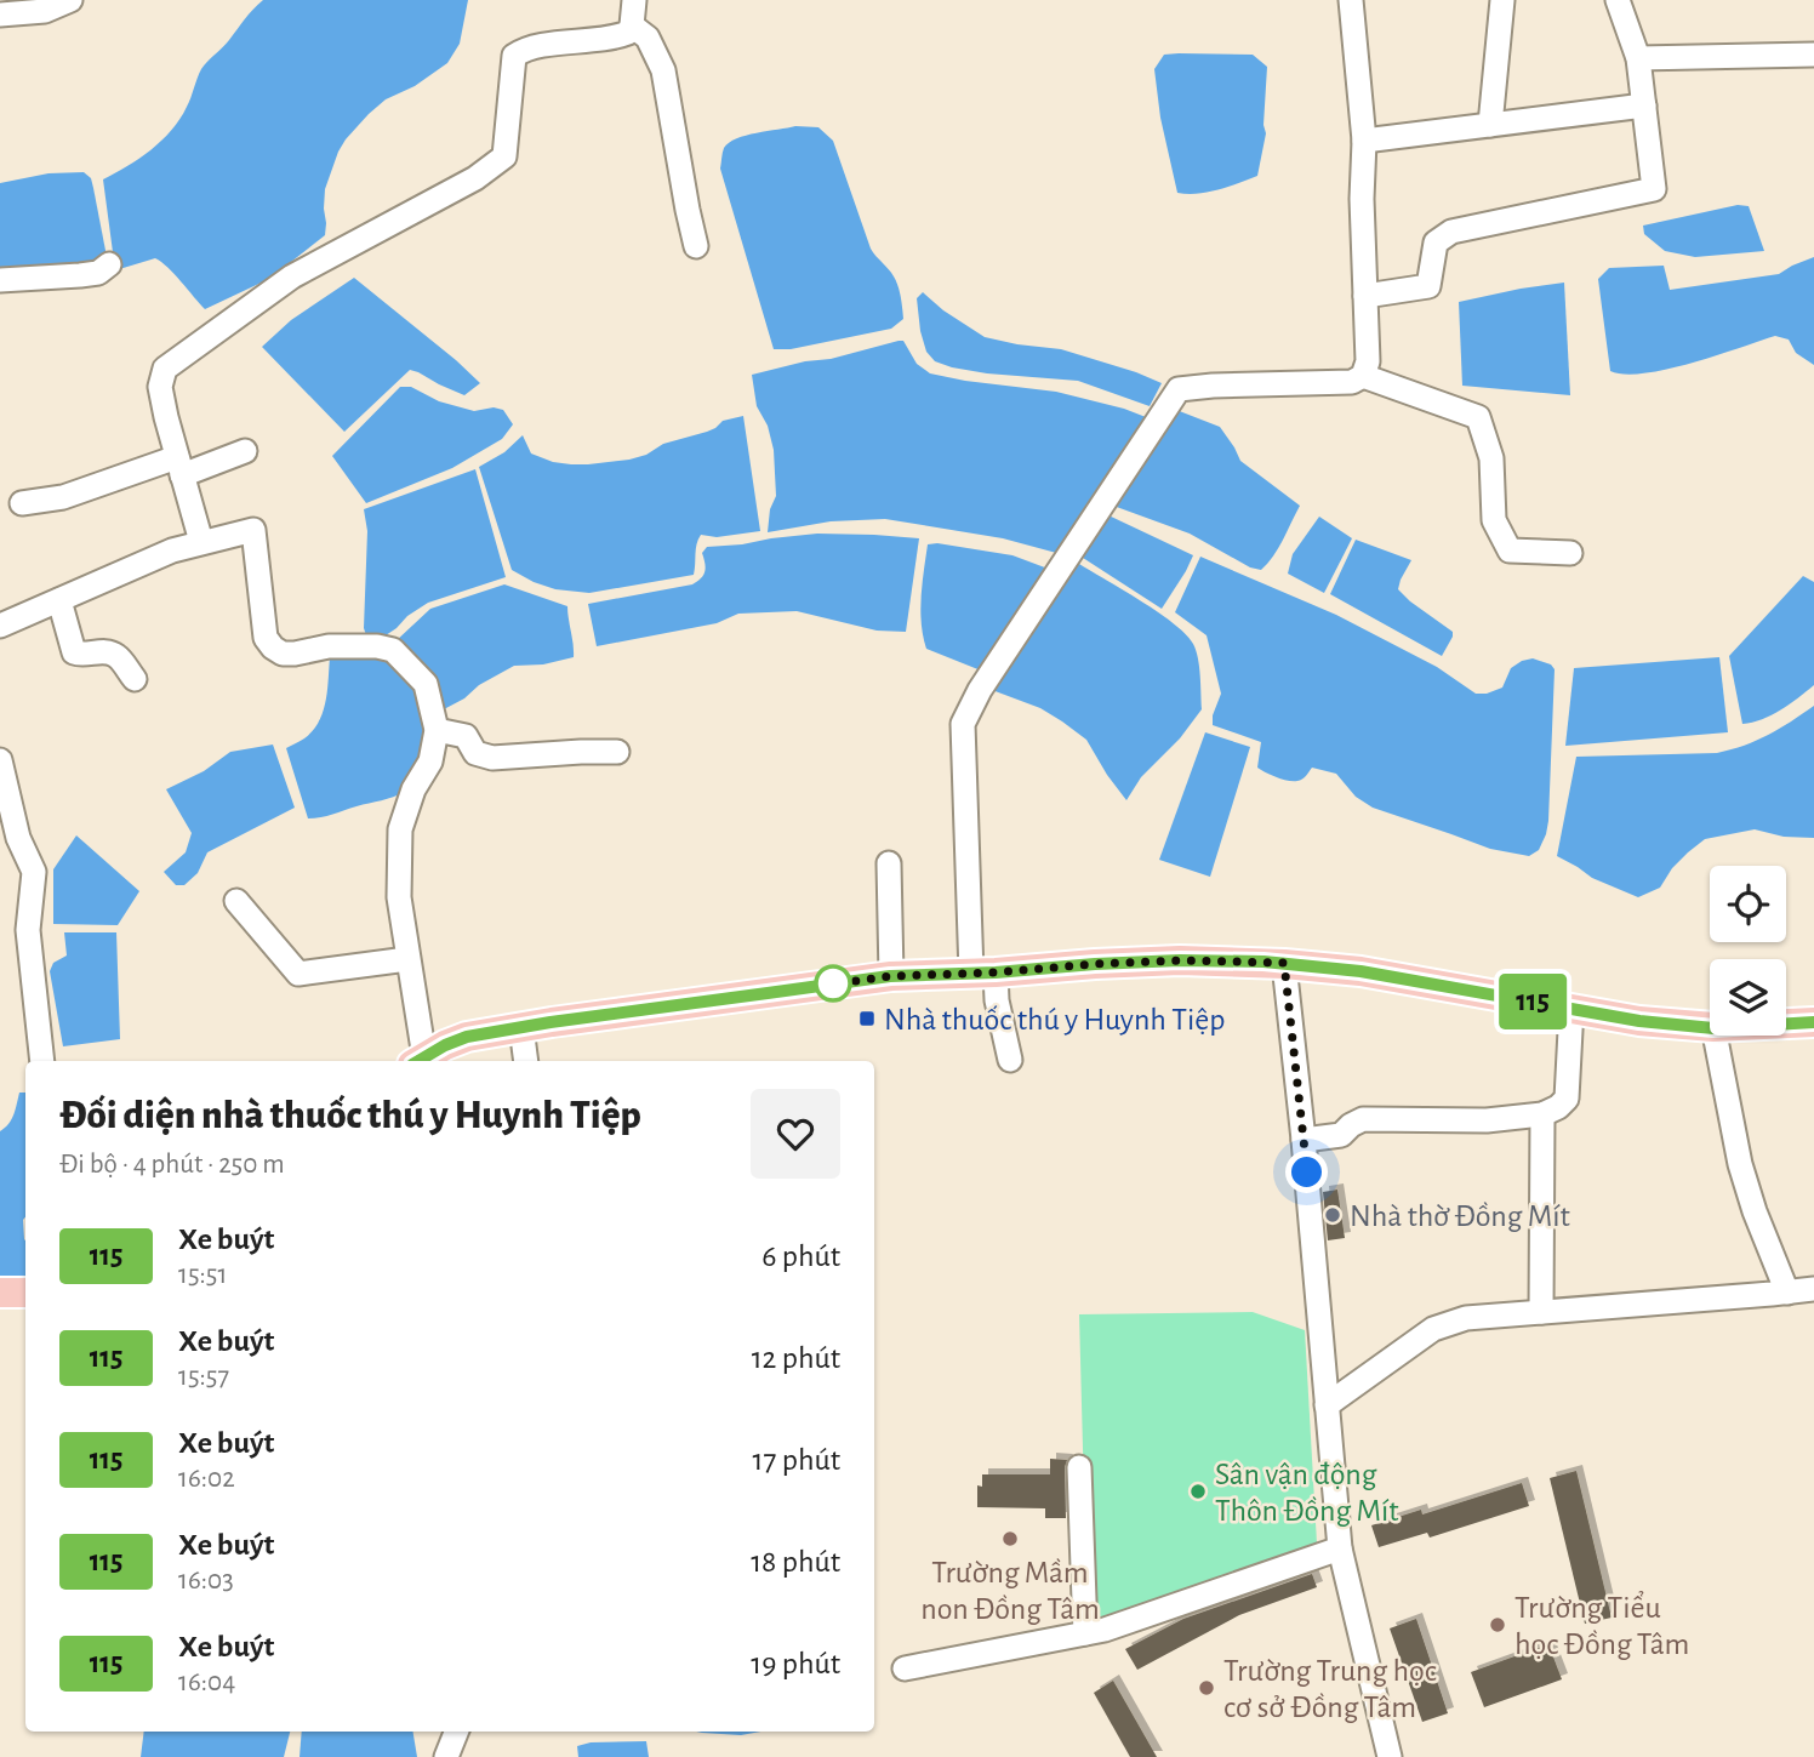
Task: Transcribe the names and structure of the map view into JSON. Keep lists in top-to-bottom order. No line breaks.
{"places":{"transit":["Nhà thuốc thú y Huynh Tiệp"],"other":["Nhà thờ Đồng Mít","Sân vận động Thôn Đồng Mít","Trường Mầm non Đồng Tâm","Trường Tiểu học Đồng Tâm","Trường Trung học cơ sở Đồng Tâm"]},"lines":["bus line 115"],"page":{"on_map":"115","heading":["Đối diện nhà thuốc thú y Huynh Tiệp","Đi bộ · 4 phút · 250 m"],"list":[{"mark":"115","name":"Xe buýt","note":"15:51","value":"6 phút"},{"mark":"115","name":"Xe buýt","note":"15:57","value":"12 phút"},{"mark":"115","name":"Xe buýt","note":"16:02","value":"17 phút"},{"mark":"115","name":"Xe buýt","note":"16:03","value":"18 phút"},{"mark":"115","name":"Xe buýt","note":"16:04","value":"19 phút"}]}}
